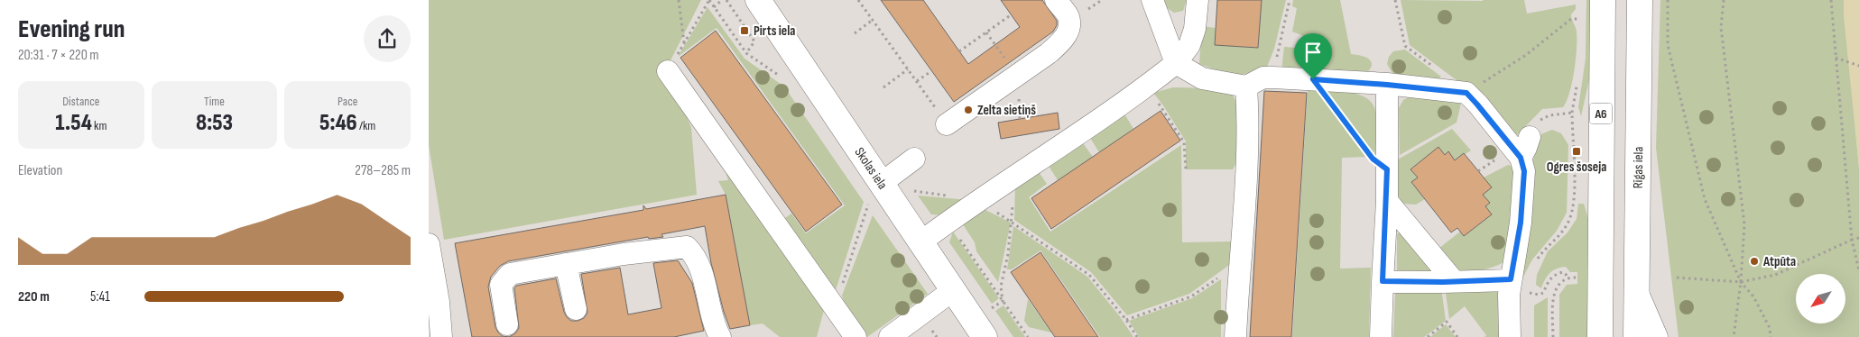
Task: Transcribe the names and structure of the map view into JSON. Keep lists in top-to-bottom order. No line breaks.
{"streets":{"main road":["A6","Skolas iela","Rīgas iela"]},"places":{"transit":["Pirts iela","Ogres šoseja"],"other":["Zelta sietiņš","Atpūta"]},"north":"bottom left","page":{"heading":["Evening run","20:31 · 7 × 220 m"],"stats":[["Distance","1.54 km"],["Time","8:53"],["Pace","5:46 /km"]],"chart":["Elevation","278–285 m"],"list":[{"name":"220 m","note":"5:41"}]}}
